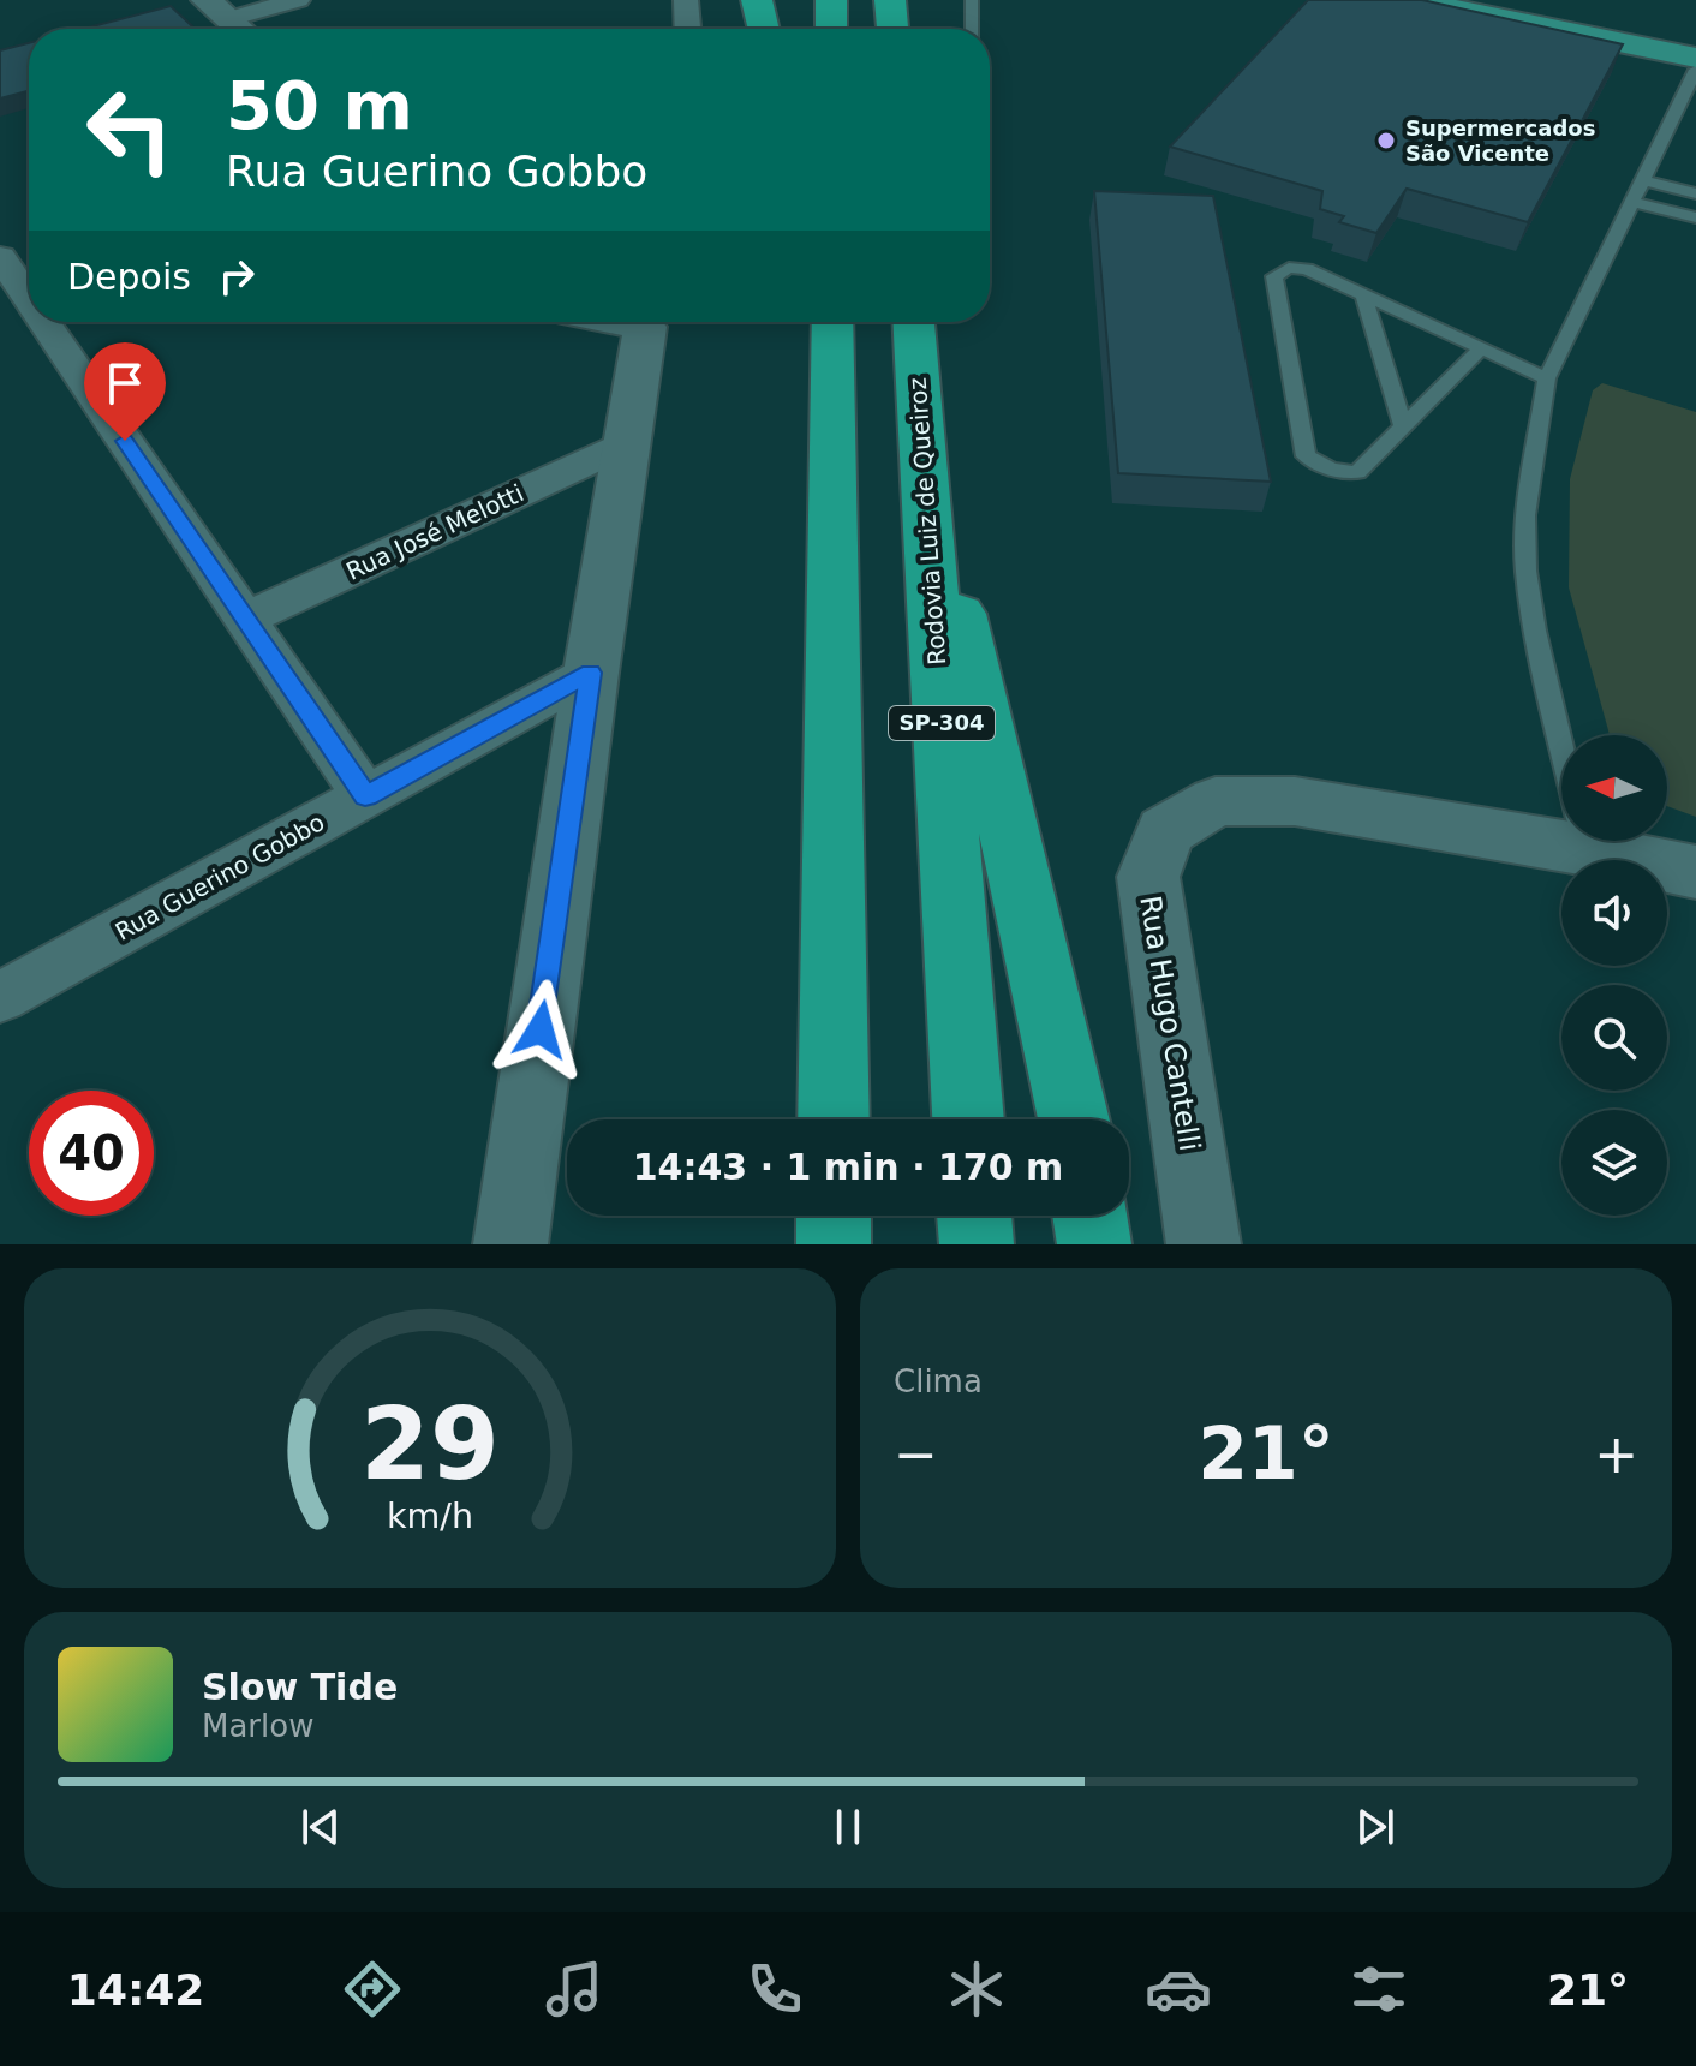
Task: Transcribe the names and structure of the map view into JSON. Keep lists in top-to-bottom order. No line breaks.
{"streets":{"highway":["Rodovia Luiz de Queiroz","SP-304"],"street":["Rua José Melotti","Rua Guerino Gobbo","Rua Hugo Cantelli"]},"places":["Supermercados São Vicente"],"north":"left","page":{"turn":["50 m","Rua Guerino Gobbo"],"then":"Depois","limit":"40","trip":"14:43 · 1 min · 170 m","tile":"Clima","heat":["−","21°","+"],"song":["Slow Tide","Marlow"],"tabs":["14:42","21°"],"gauge":["29","km/h"]}}
